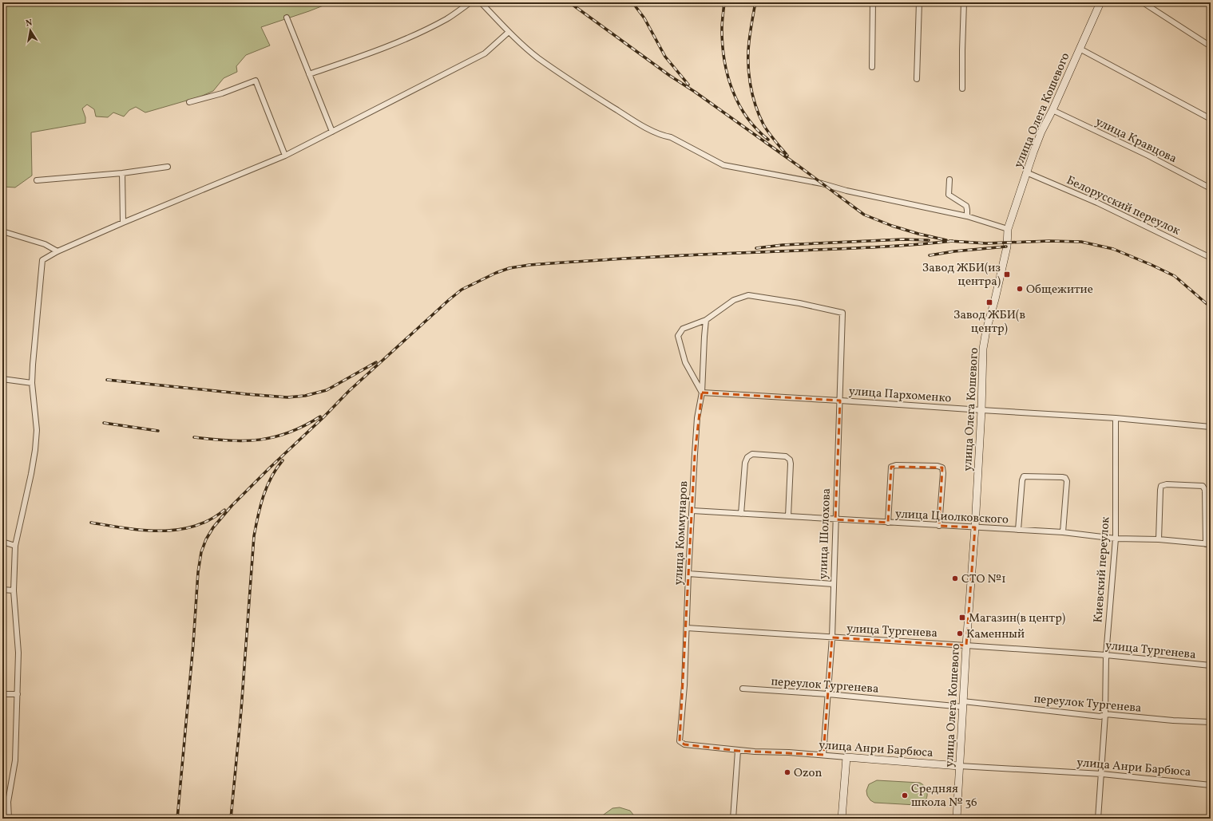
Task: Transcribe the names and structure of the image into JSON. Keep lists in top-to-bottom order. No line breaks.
{"streets":{"street":["улица Олега Кошевого","улица Кравцова","Белорусский переулок","улица Пархоменко","улица Циолковского","улица Коммунаров","улица Шолохова","Киевский переулок","улица Тургенева","переулок Тургенева","улица Анри Барбюса"]},"crossings":[["улица Олега Кошевого","улица Кравцова"],["улица Олега Кошевого","Белорусский переулок"],["улица Олега Кошевого","улица Пархоменко"],["улица Олега Кошевого","улица Циолковского"],["улица Олега Кошевого","улица Тургенева"],["улица Олега Кошевого","переулок Тургенева"],["улица Олега Кошевого","улица Анри Барбюса"],["улица Пархоменко","улица Коммунаров"],["улица Пархоменко","улица Шолохова"],["улица Пархоменко","Киевский переулок"],["улица Циолковского","улица Коммунаров"],["улица Циолковского","улица Шолохова"],["улица Циолковского","Киевский переулок"],["улица Коммунаров","улица Шолохова"],["улица Коммунаров","улица Тургенева"],["улица Коммунаров","улица Анри Барбюса"],["улица Шолохова","улица Тургенева"],["улица Шолохова","переулок Тургенева"],["улица Шолохова","улица Анри Барбюса"],["Киевский переулок","улица Тургенева"],["Киевский переулок","переулок Тургенева"],["Киевский переулок","улица Анри Барбюса"]],"places":{"transit":["Завод ЖБИ(из центра)","Завод ЖБИ(в центр)","Магазин(в центр)"],"other":["Общежитие","СТО №1","Каменный","Ozon","Средняя школа № 36"]},"north":"top"}
